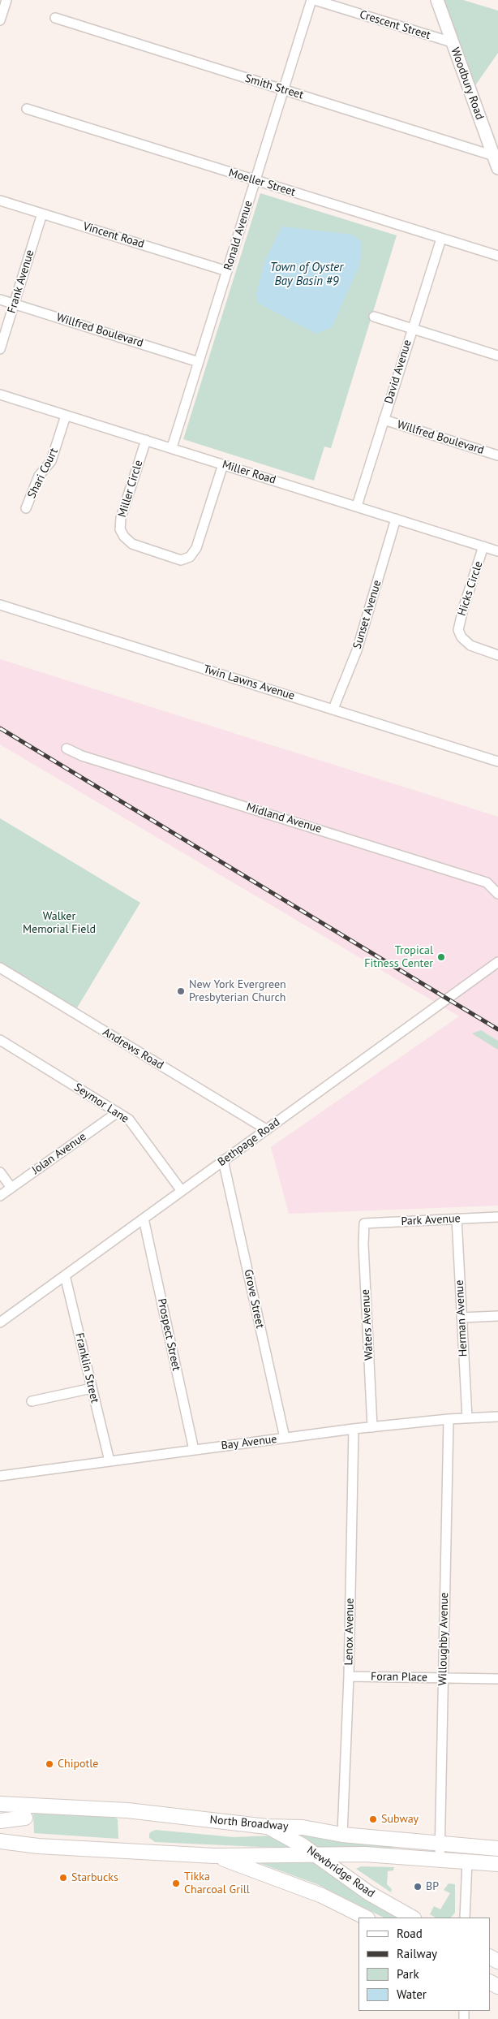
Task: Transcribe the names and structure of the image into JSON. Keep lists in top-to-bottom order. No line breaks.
{"streets":{"main road":["Woodbury Road","North Broadway","Newbridge Road"],"street":["Crescent Street","Smith Street","Moeller Street","Vincent Road","Ronald Avenue","Frank Avenue","Willfred Boulevard","David Avenue","Miller Road","Shari Court","Miller Circle","Hicks Circle","Sunset Avenue","Twin Lawns Avenue","Midland Avenue","Andrews Road","Seymor Lane","Bethpage Road","Jolan Avenue","Park Avenue","Grove Street","Herman Avenue","Waters Avenue","Prospect Street","Franklin Street","Bay Avenue","Lenox Avenue","Willoughby Avenue","Foran Place"]},"crossings":[["Crescent Street","Woodbury Road"],["Crescent Street","Ronald Avenue"],["Woodbury Road","Smith Street"],["Smith Street","Ronald Avenue"],["Moeller Street","Ronald Avenue"],["Moeller Street","David Avenue"],["Vincent Road","Ronald Avenue"],["Vincent Road","Frank Avenue"],["Ronald Avenue","Willfred Boulevard"],["Ronald Avenue","Miller Road"],["Frank Avenue","Willfred Boulevard"],["Willfred Boulevard","David Avenue"],["David Avenue","Miller Road"],["Miller Road","Shari Court"],["Miller Road","Miller Circle"],["Miller Road","Hicks Circle"],["Miller Road","Sunset Avenue"],["Sunset Avenue","Twin Lawns Avenue"],["Andrews Road","Bethpage Road"],["Seymor Lane","Bethpage Road"],["Seymor Lane","Jolan Avenue"],["Bethpage Road","Grove Street"],["Bethpage Road","Prospect Street"],["Bethpage Road","Franklin Street"],["Park Avenue","Herman Avenue"],["Park Avenue","Waters Avenue"],["Grove Street","Bay Avenue"],["Herman Avenue","Bay Avenue"],["Waters Avenue","Bay Avenue"],["Prospect Street","Bay Avenue"],["Franklin Street","Bay Avenue"],["Bay Avenue","Lenox Avenue"],["Bay Avenue","Willoughby Avenue"],["Lenox Avenue","Foran Place"],["Lenox Avenue","North Broadway"],["Willoughby Avenue","Foran Place"],["Willoughby Avenue","North Broadway"],["North Broadway","Newbridge Road"]],"water":["Town of Oyster Bay Basin #9"],"parks":["Walker Memorial Field"],"places":["Tropical Fitness Center","New York Evergreen Presbyterian Church","Chipotle","Subway","Starbucks","Tikka Charcoal Grill","BP"],"legend":["Road","Railway","Park","Water"]}
